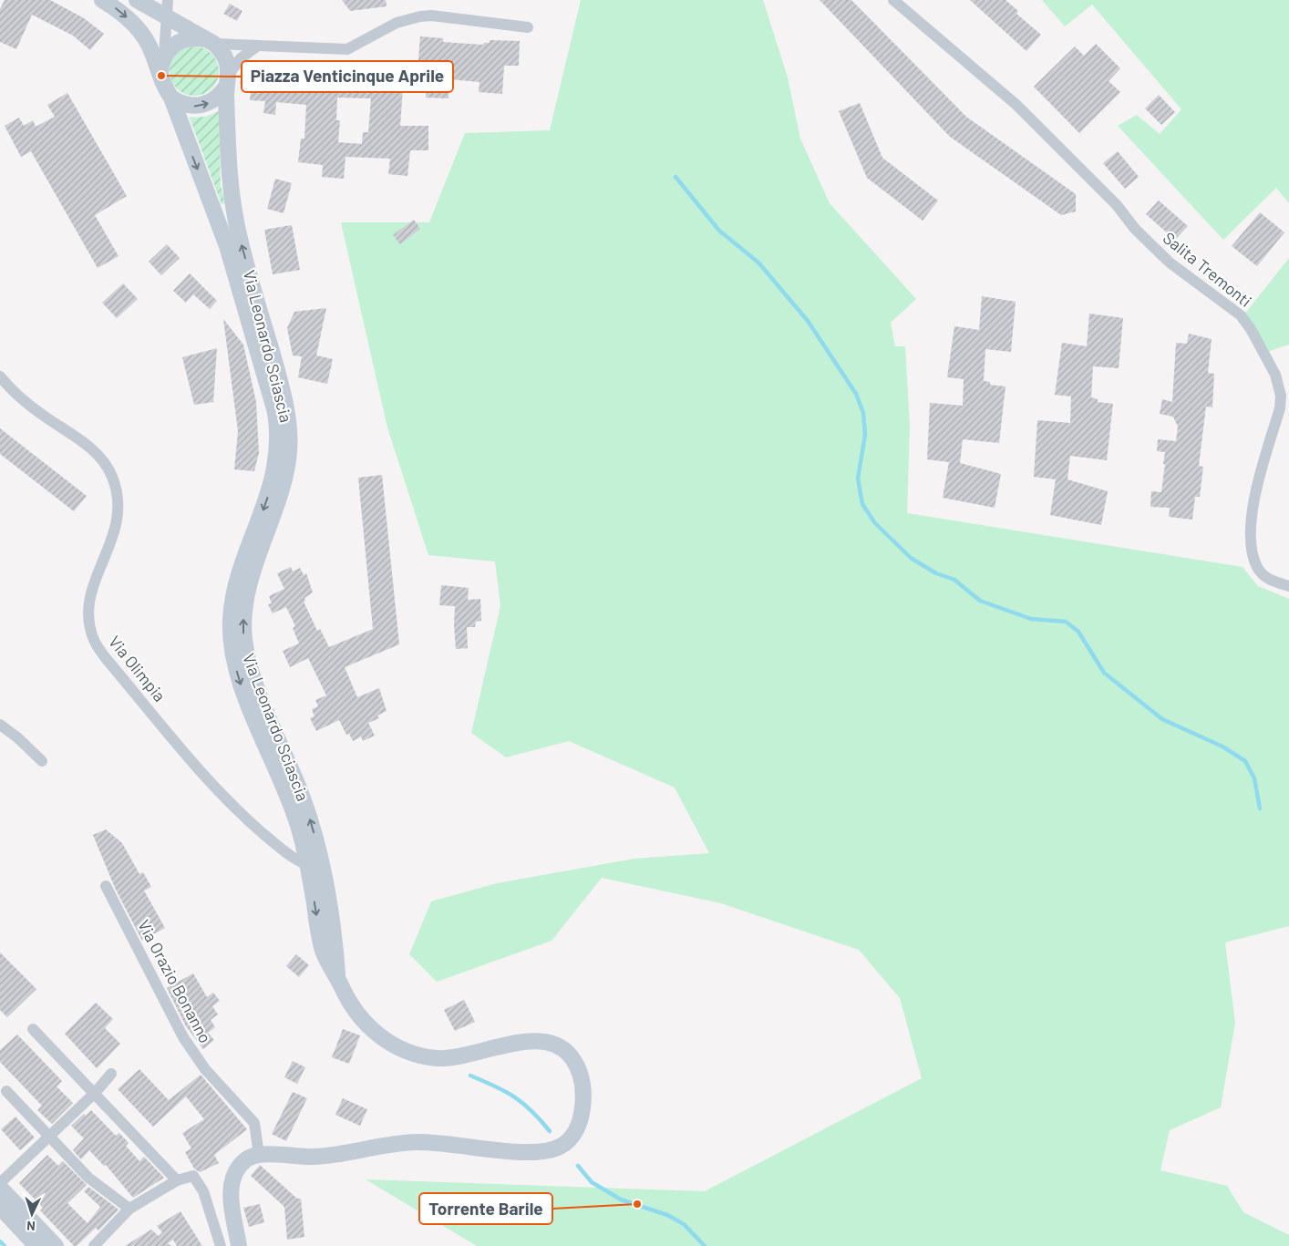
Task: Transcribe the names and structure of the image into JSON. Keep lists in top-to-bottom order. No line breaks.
{"streets":{"street":["Salita Tremonti","Via Leonardo Sciascia","Via Olimpia","Via Orazio Bonanno"]},"crossings":[["Via Leonardo Sciascia","Via Olimpia"],["Via Leonardo Sciascia","Via Orazio Bonanno"]],"places":["Piazza Venticinque Aprile","Torrente Barile"],"north":"bottom"}
